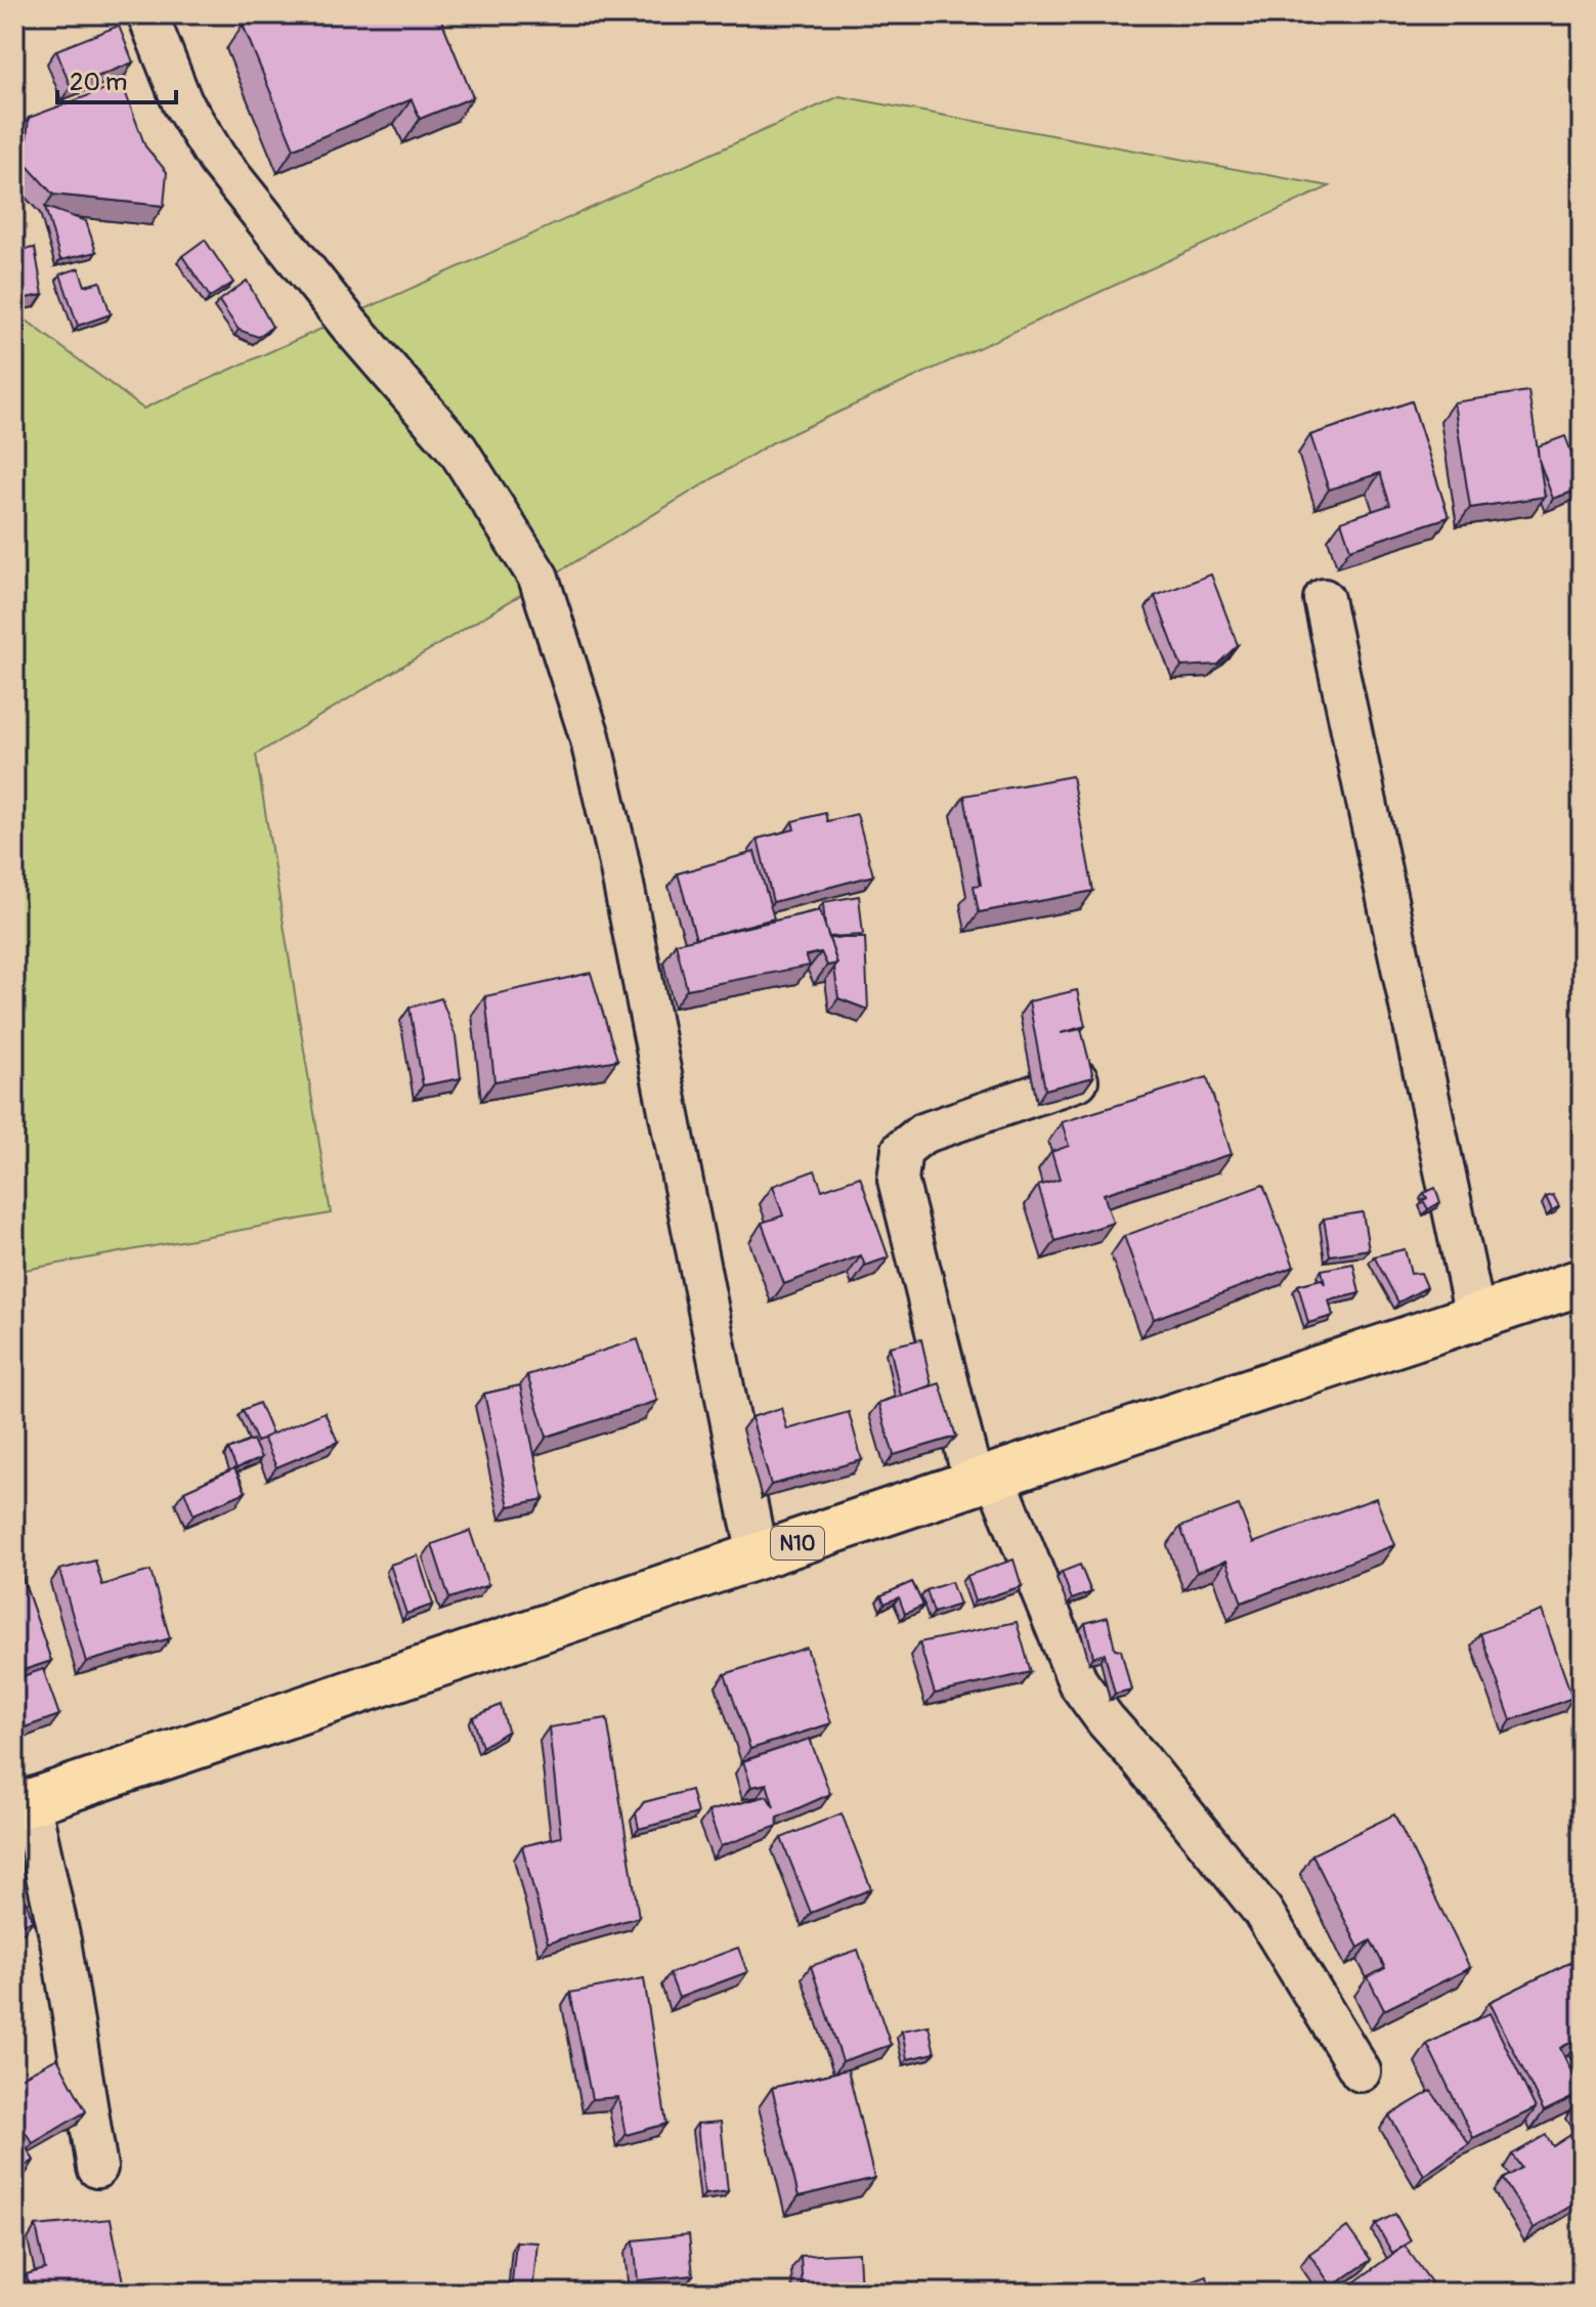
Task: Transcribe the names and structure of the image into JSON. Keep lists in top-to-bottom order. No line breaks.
{"streets":{"highway":["N10"]},"scale_bar":"20 m"}
